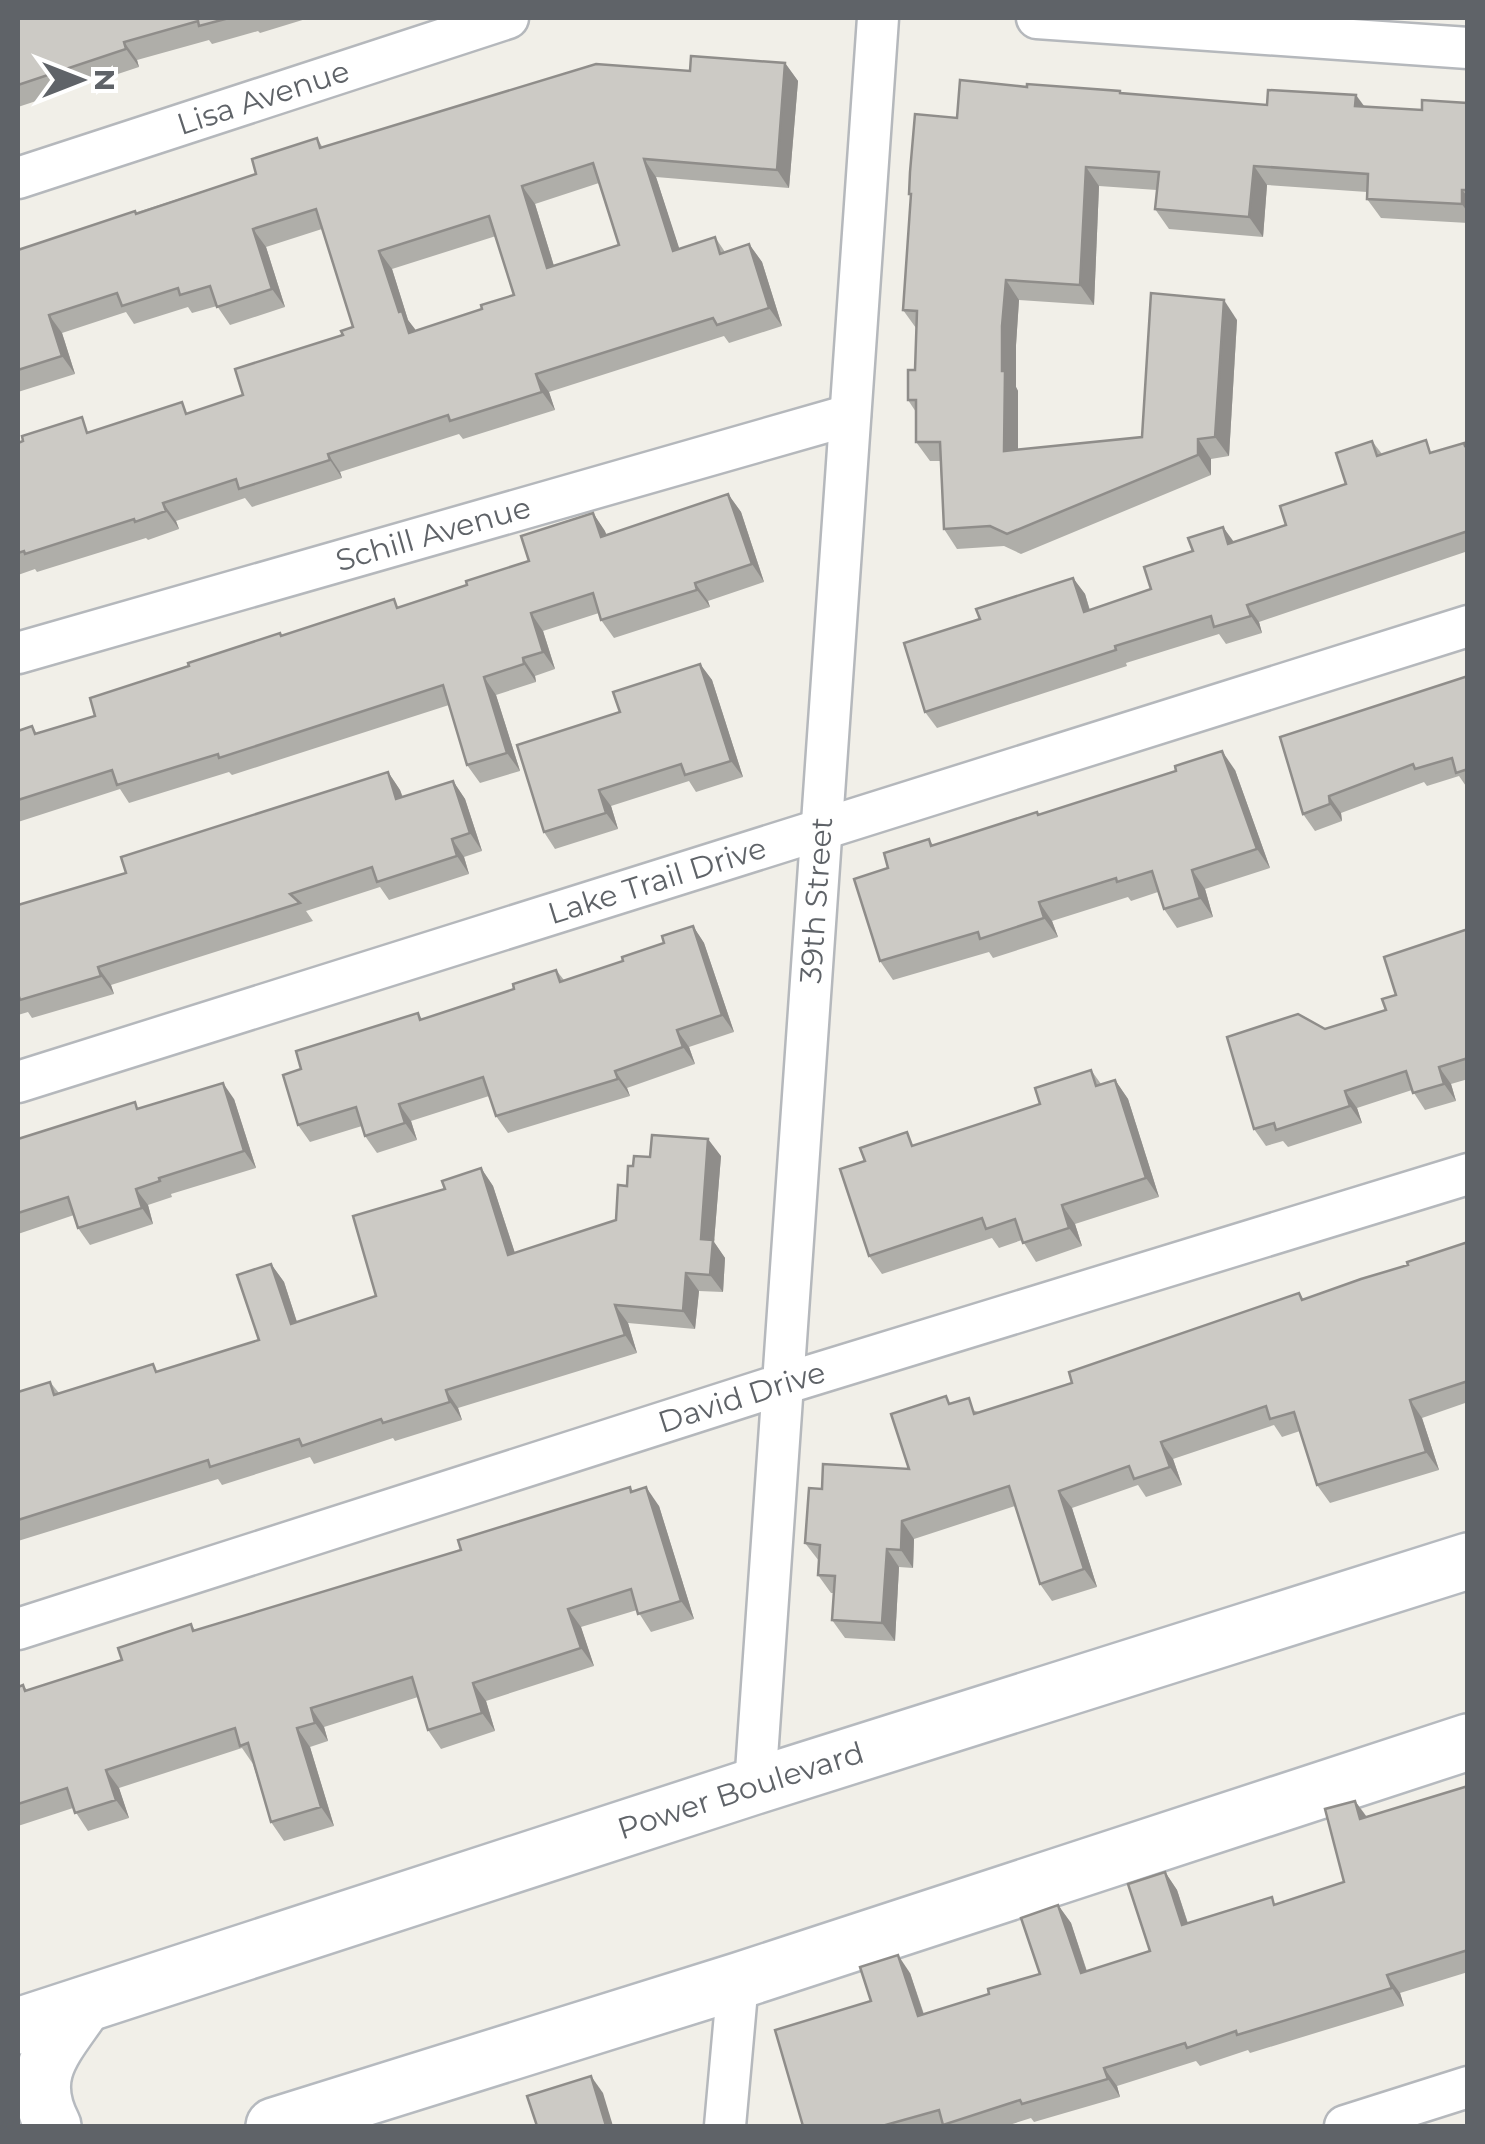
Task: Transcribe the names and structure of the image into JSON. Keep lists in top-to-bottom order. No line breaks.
{"streets":{"street":["Lisa Avenue","Schill Avenue","Lake Trail Drive","39th Street","David Drive","Power Boulevard"]},"crossings":[["Schill Avenue","39th Street"],["Lake Trail Drive","39th Street"],["39th Street","David Drive"],["39th Street","Power Boulevard"]],"north":"right"}
